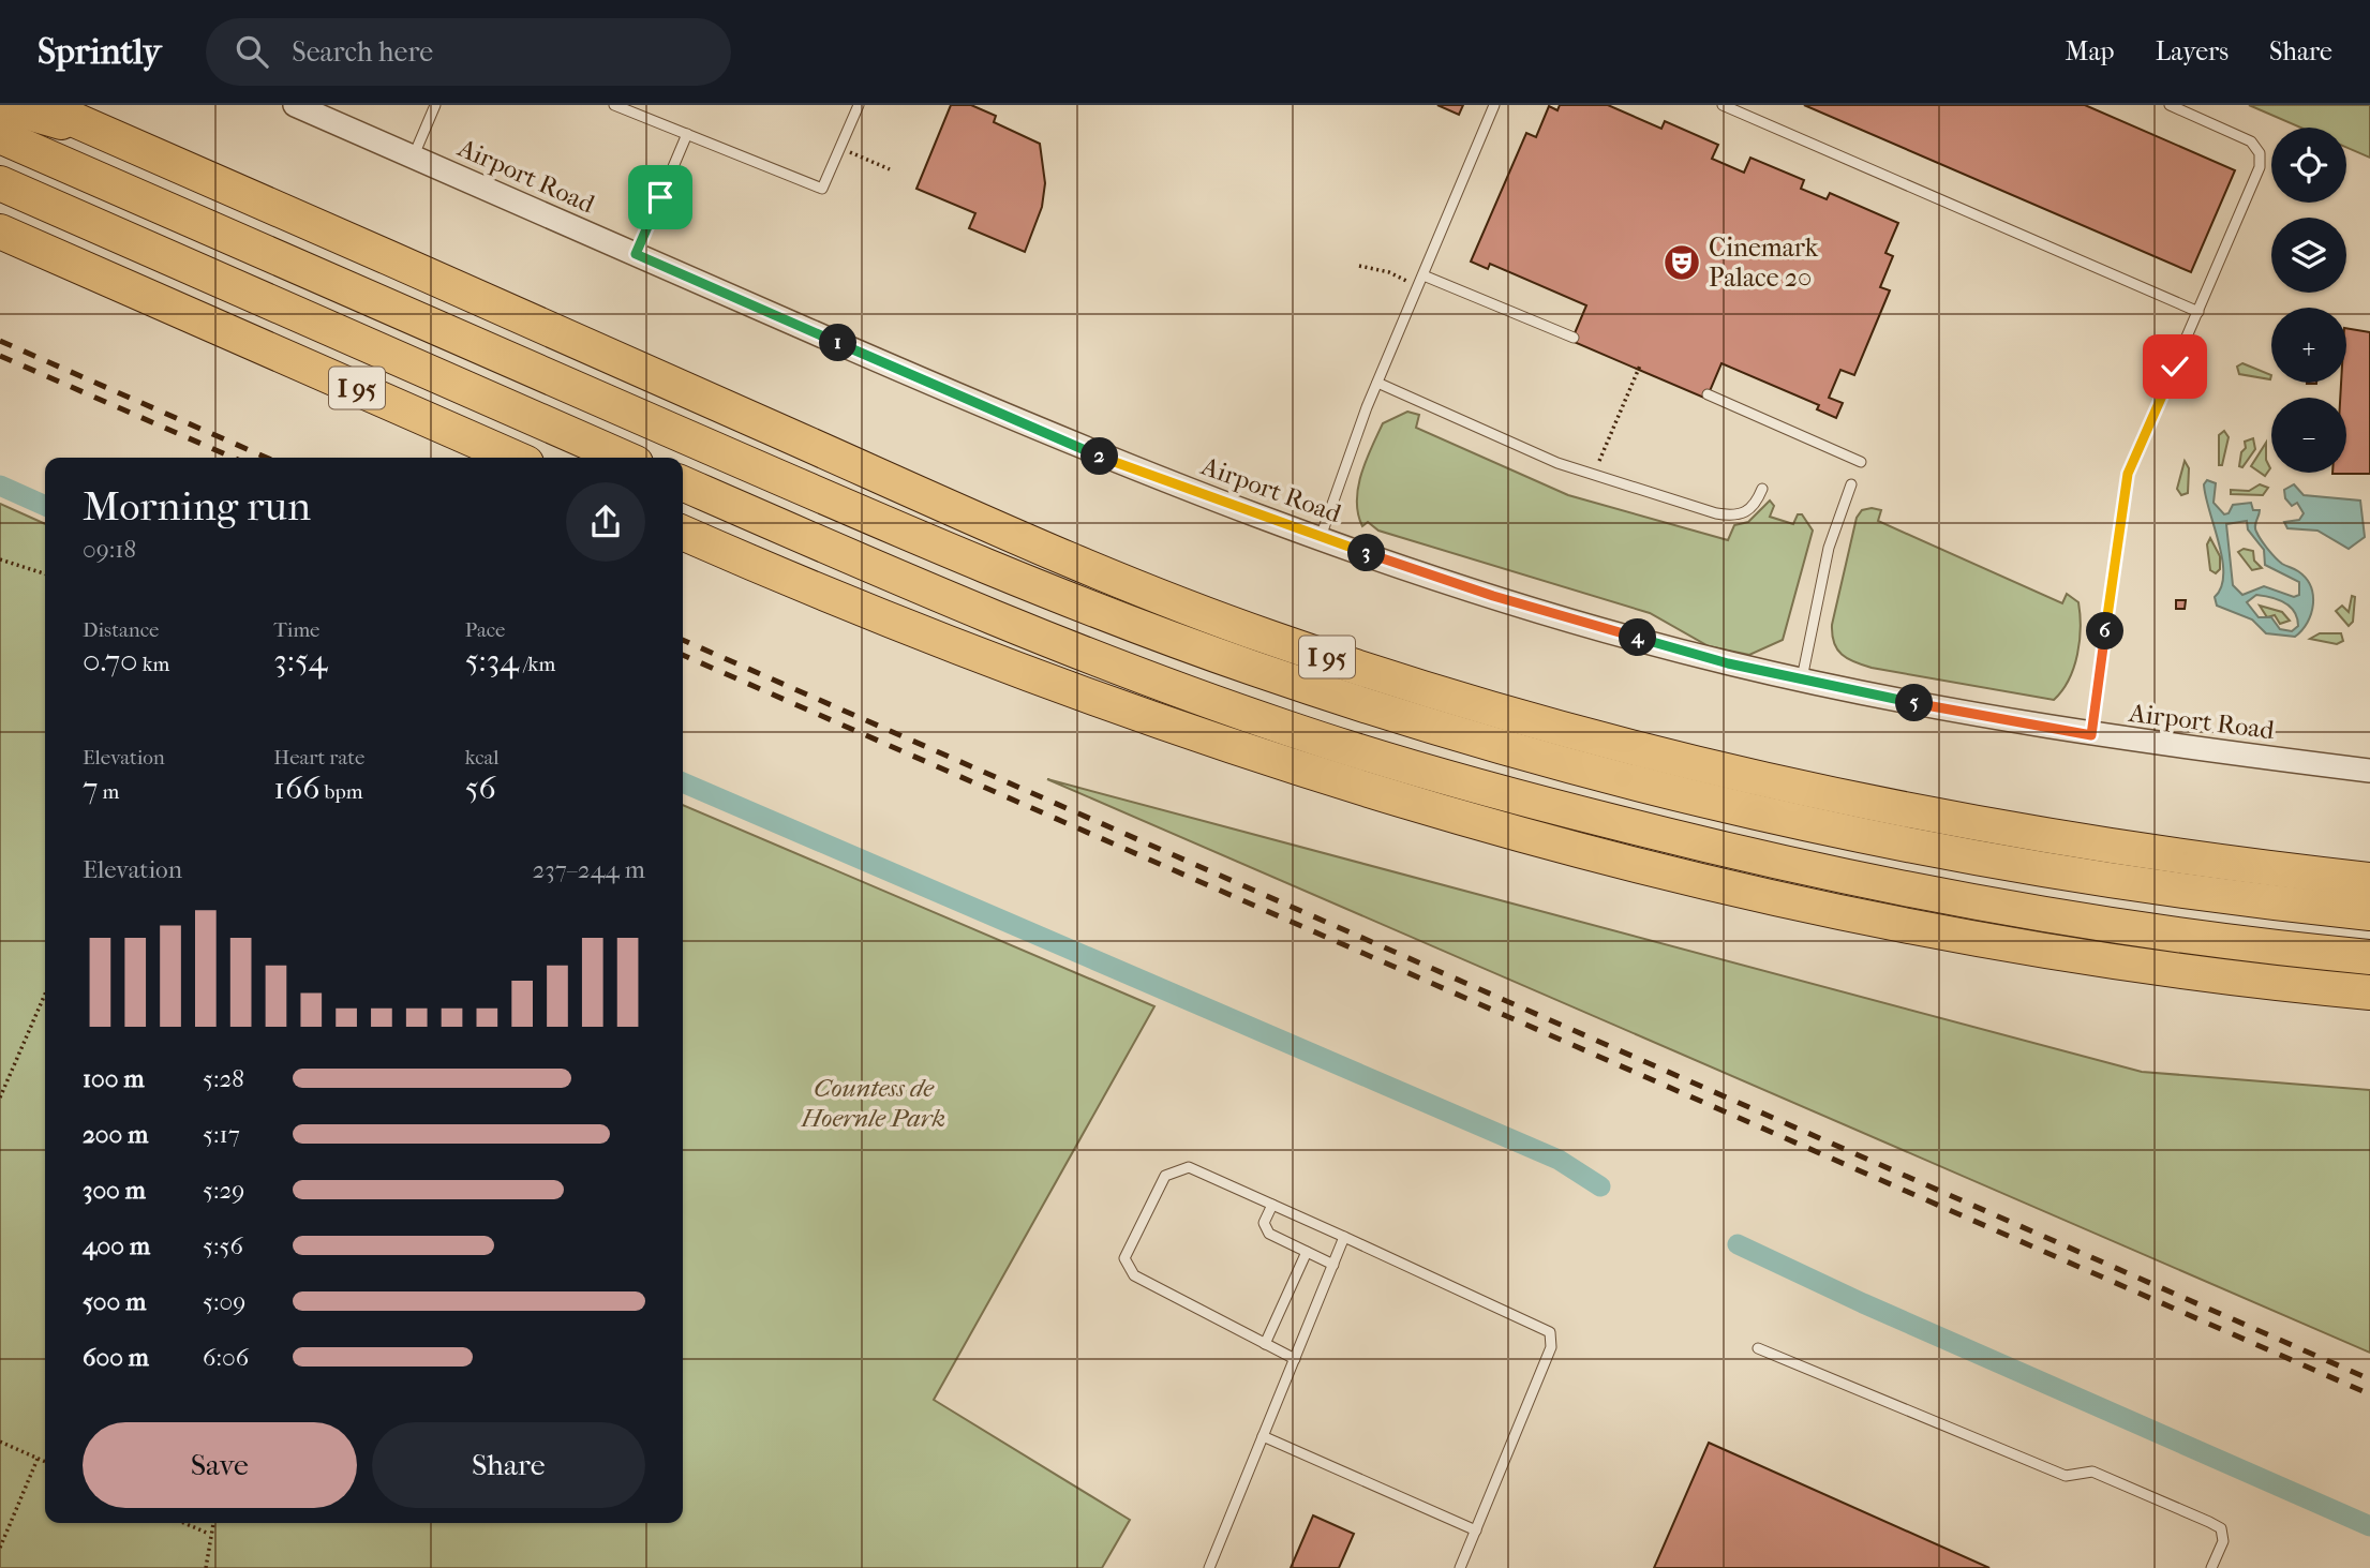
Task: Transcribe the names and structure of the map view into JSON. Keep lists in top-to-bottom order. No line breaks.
{"streets":{"highway":["I 95"],"street":["Airport Road"]},"parks":["Countess de Hoernle Park"],"places":{"theatre":["Cinemark Palace 20"]},"page":{"header":"Sprintly","search":"Search here","nav":["Map","Layers","Share"],"map_buttons":["+","−"],"pins":["1","2","3","6","4","5"],"heading":["Morning run","09:18"],"stats":[["Distance","0.70 km"],["Time","3:54"],["Pace","5:34 /km"],["Elevation","7 m"],["Heart rate","166 bpm"],["kcal","56"]],"chart":["Elevation","237–244 m"],"list":[{"name":"100 m","note":"5:28"},{"name":"200 m","note":"5:17"},{"name":"300 m","note":"5:29"},{"name":"400 m","note":"5:56"},{"name":"500 m","note":"5:09"},{"name":"600 m","note":"6:06"}],"buttons":["Save","Share"]}}
